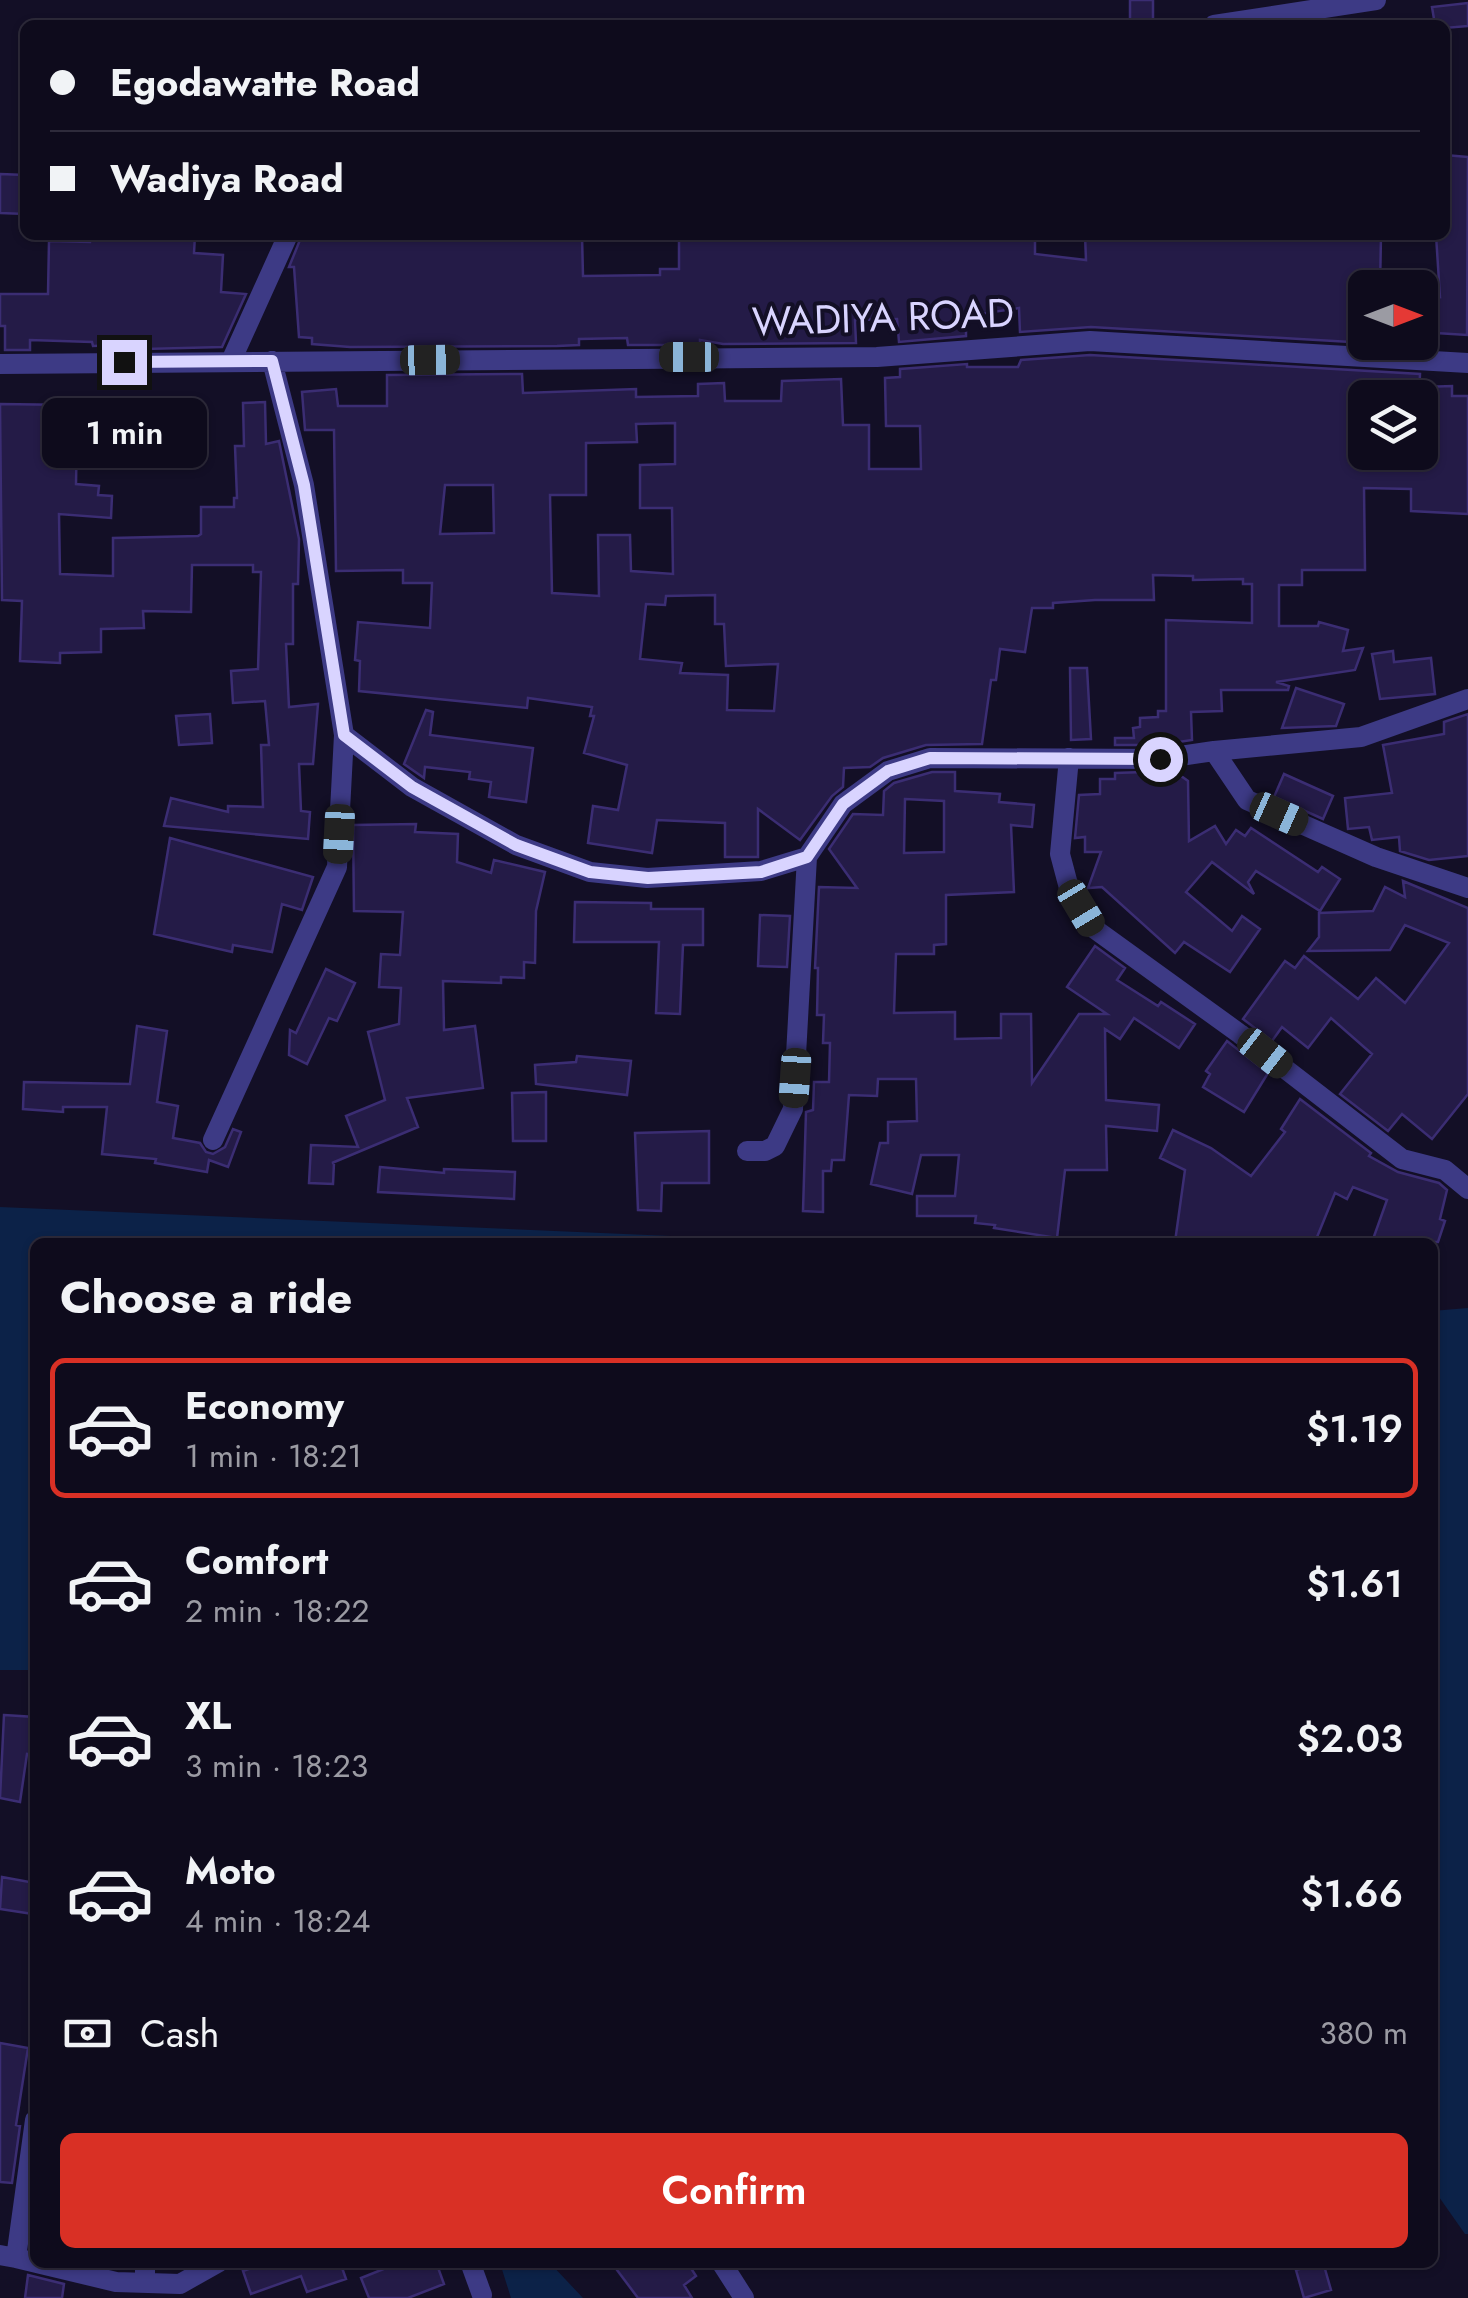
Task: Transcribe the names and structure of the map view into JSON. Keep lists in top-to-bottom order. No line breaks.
{"streets":{"street":["WADIYA ROAD"]},"north":"right","page":{"banner":["Egodawatte Road","Wadiya Road"],"bubble":"1 min","heading":"Choose a ride","list":[{"name":"Economy","note":"1 min · 18:21","value":"$1.19"},{"name":"Comfort","note":"2 min · 18:22","value":"$1.61"},{"name":"XL","note":"3 min · 18:23","value":"$2.03"},{"name":"Moto","note":"4 min · 18:24","value":"$1.66"}],"pay":["Cash","380 m"],"buttons":"Confirm"}}
